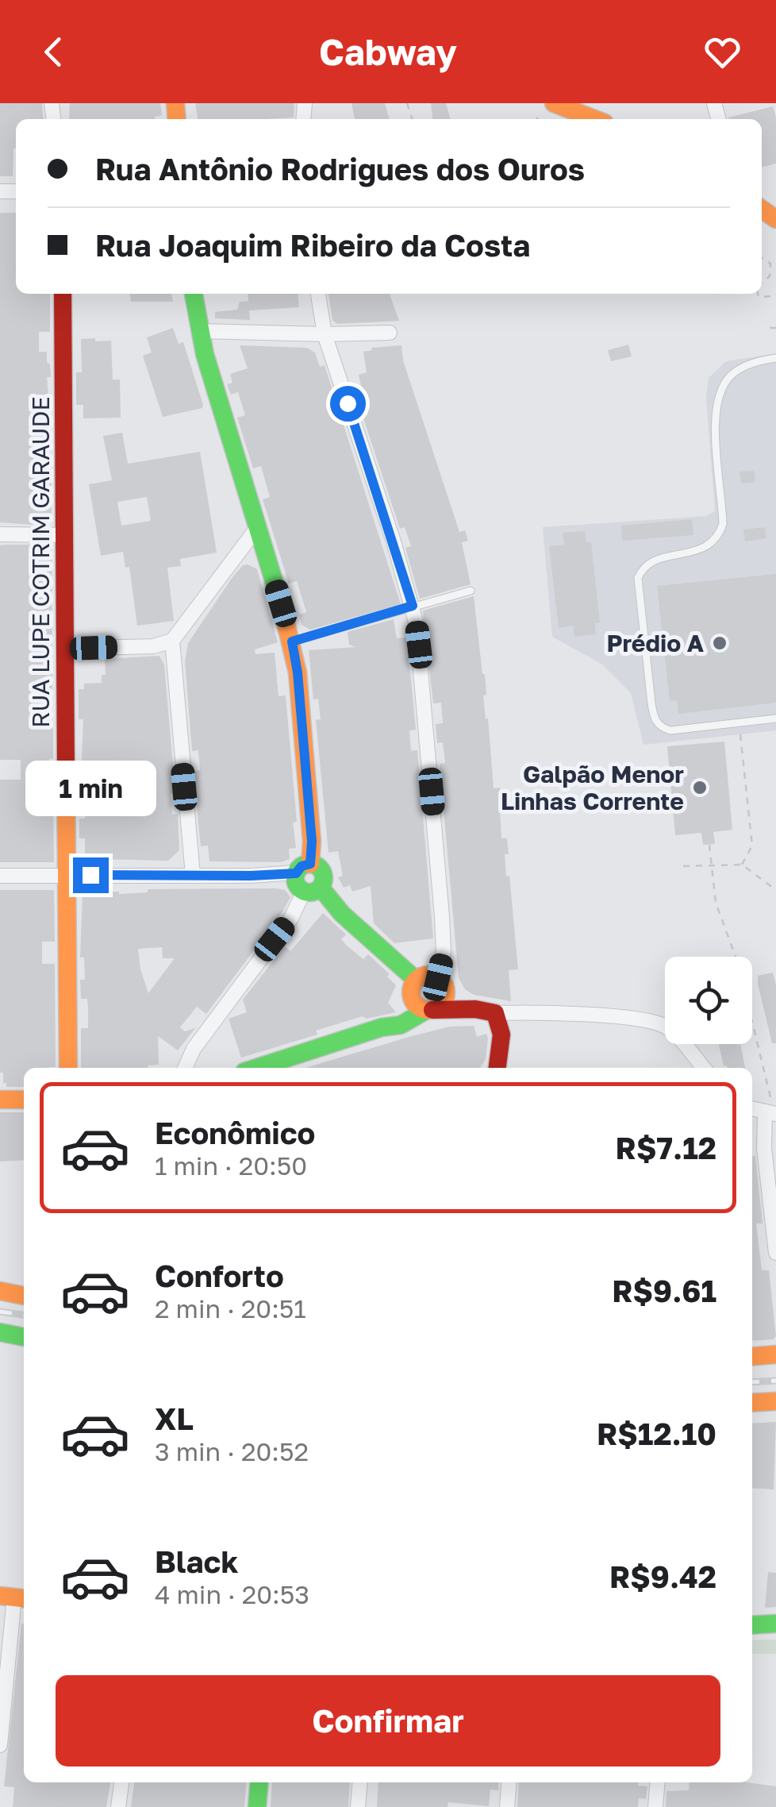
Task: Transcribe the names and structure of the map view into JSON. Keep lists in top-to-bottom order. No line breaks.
{"streets":{"street":["RUA LUPE COTRIM GARAUDE"]},"places":["Prédio A","Galpão Menor Linhas Corrente"],"page":{"header":"Cabway","banner":["Rua Antônio Rodrigues dos Ouros","Rua Joaquim Ribeiro da Costa"],"bubble":"1 min","list":[{"name":"Econômico","note":"1 min · 20:50","value":"R$7.12"},{"name":"Conforto","note":"2 min · 20:51","value":"R$9.61"},{"name":"XL","note":"3 min · 20:52","value":"R$12.10"},{"name":"Black","note":"4 min · 20:53","value":"R$9.42"}],"buttons":"Confirmar"}}
